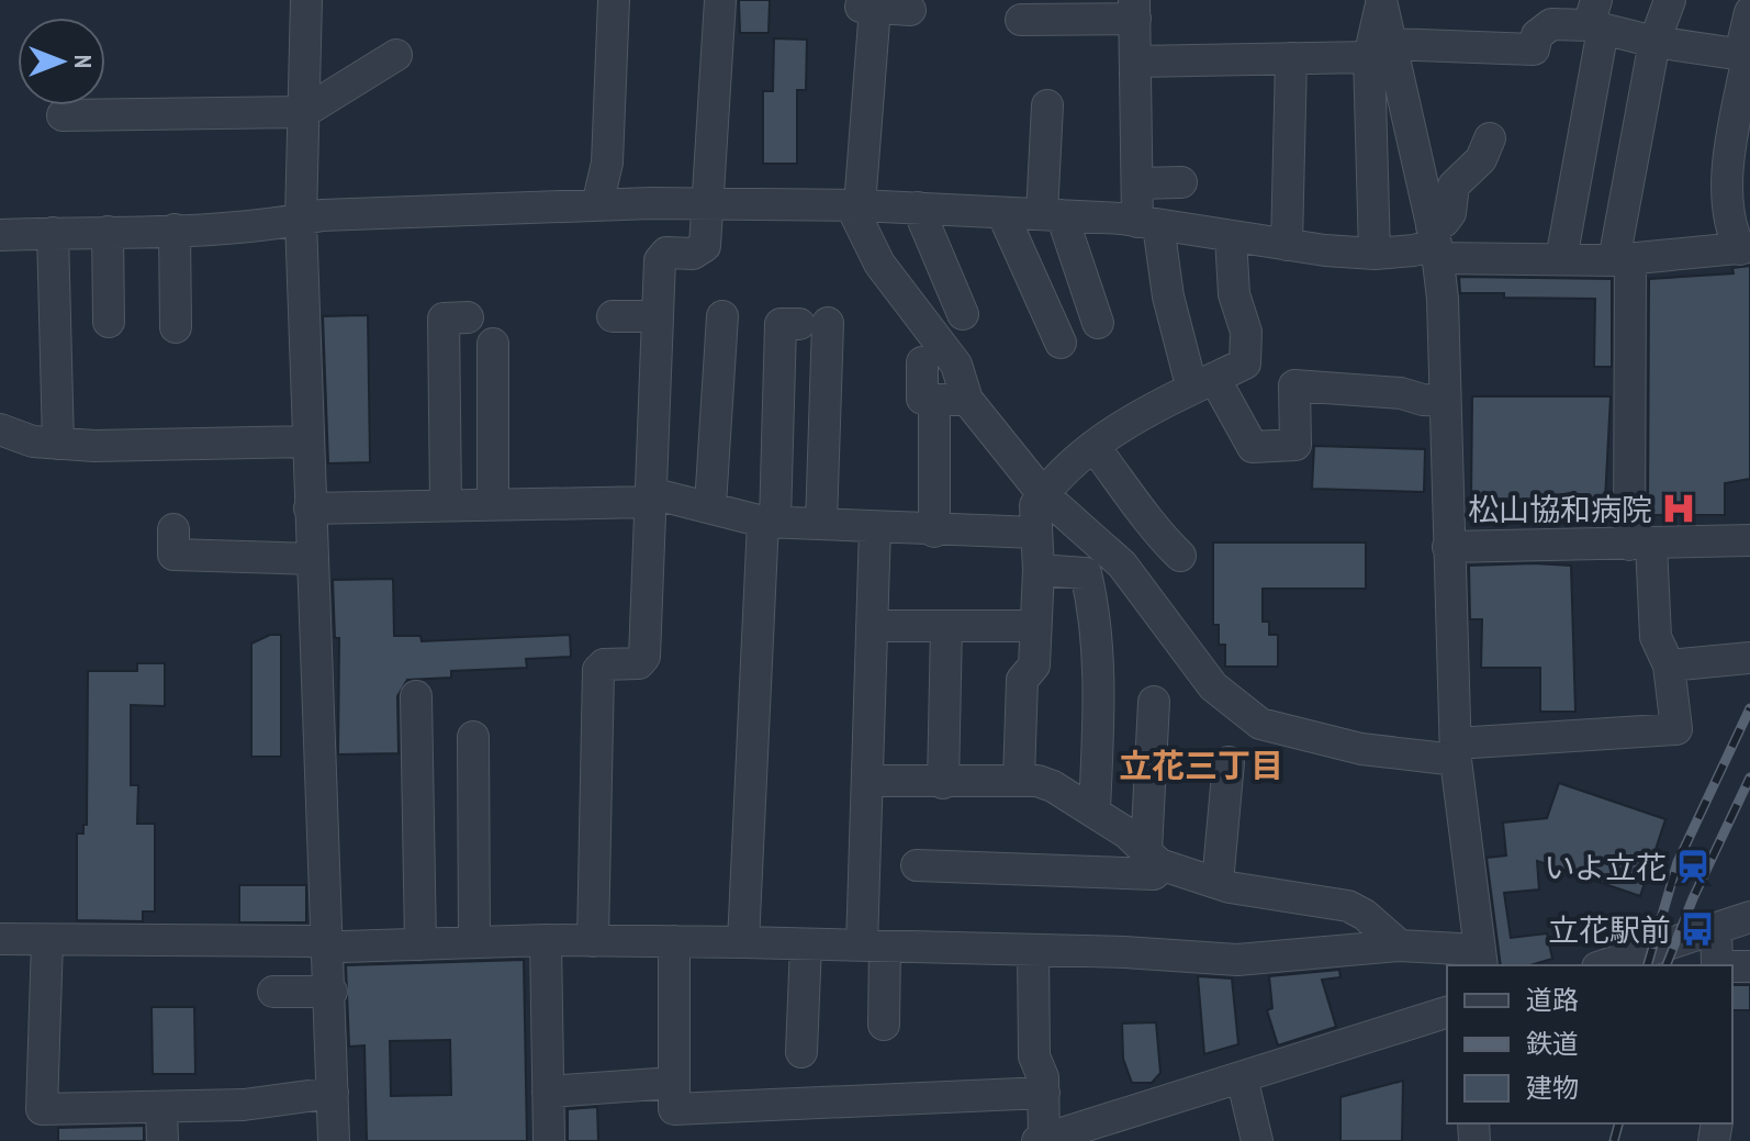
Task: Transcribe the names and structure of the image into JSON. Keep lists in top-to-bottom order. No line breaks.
{"districts":["立花三丁目"],"places":{"hospital":["松山協和病院"],"station":["いよ立花"],"bus stop":["立花駅前"]},"legend":["道路","鉄道","建物"],"north":"right"}
